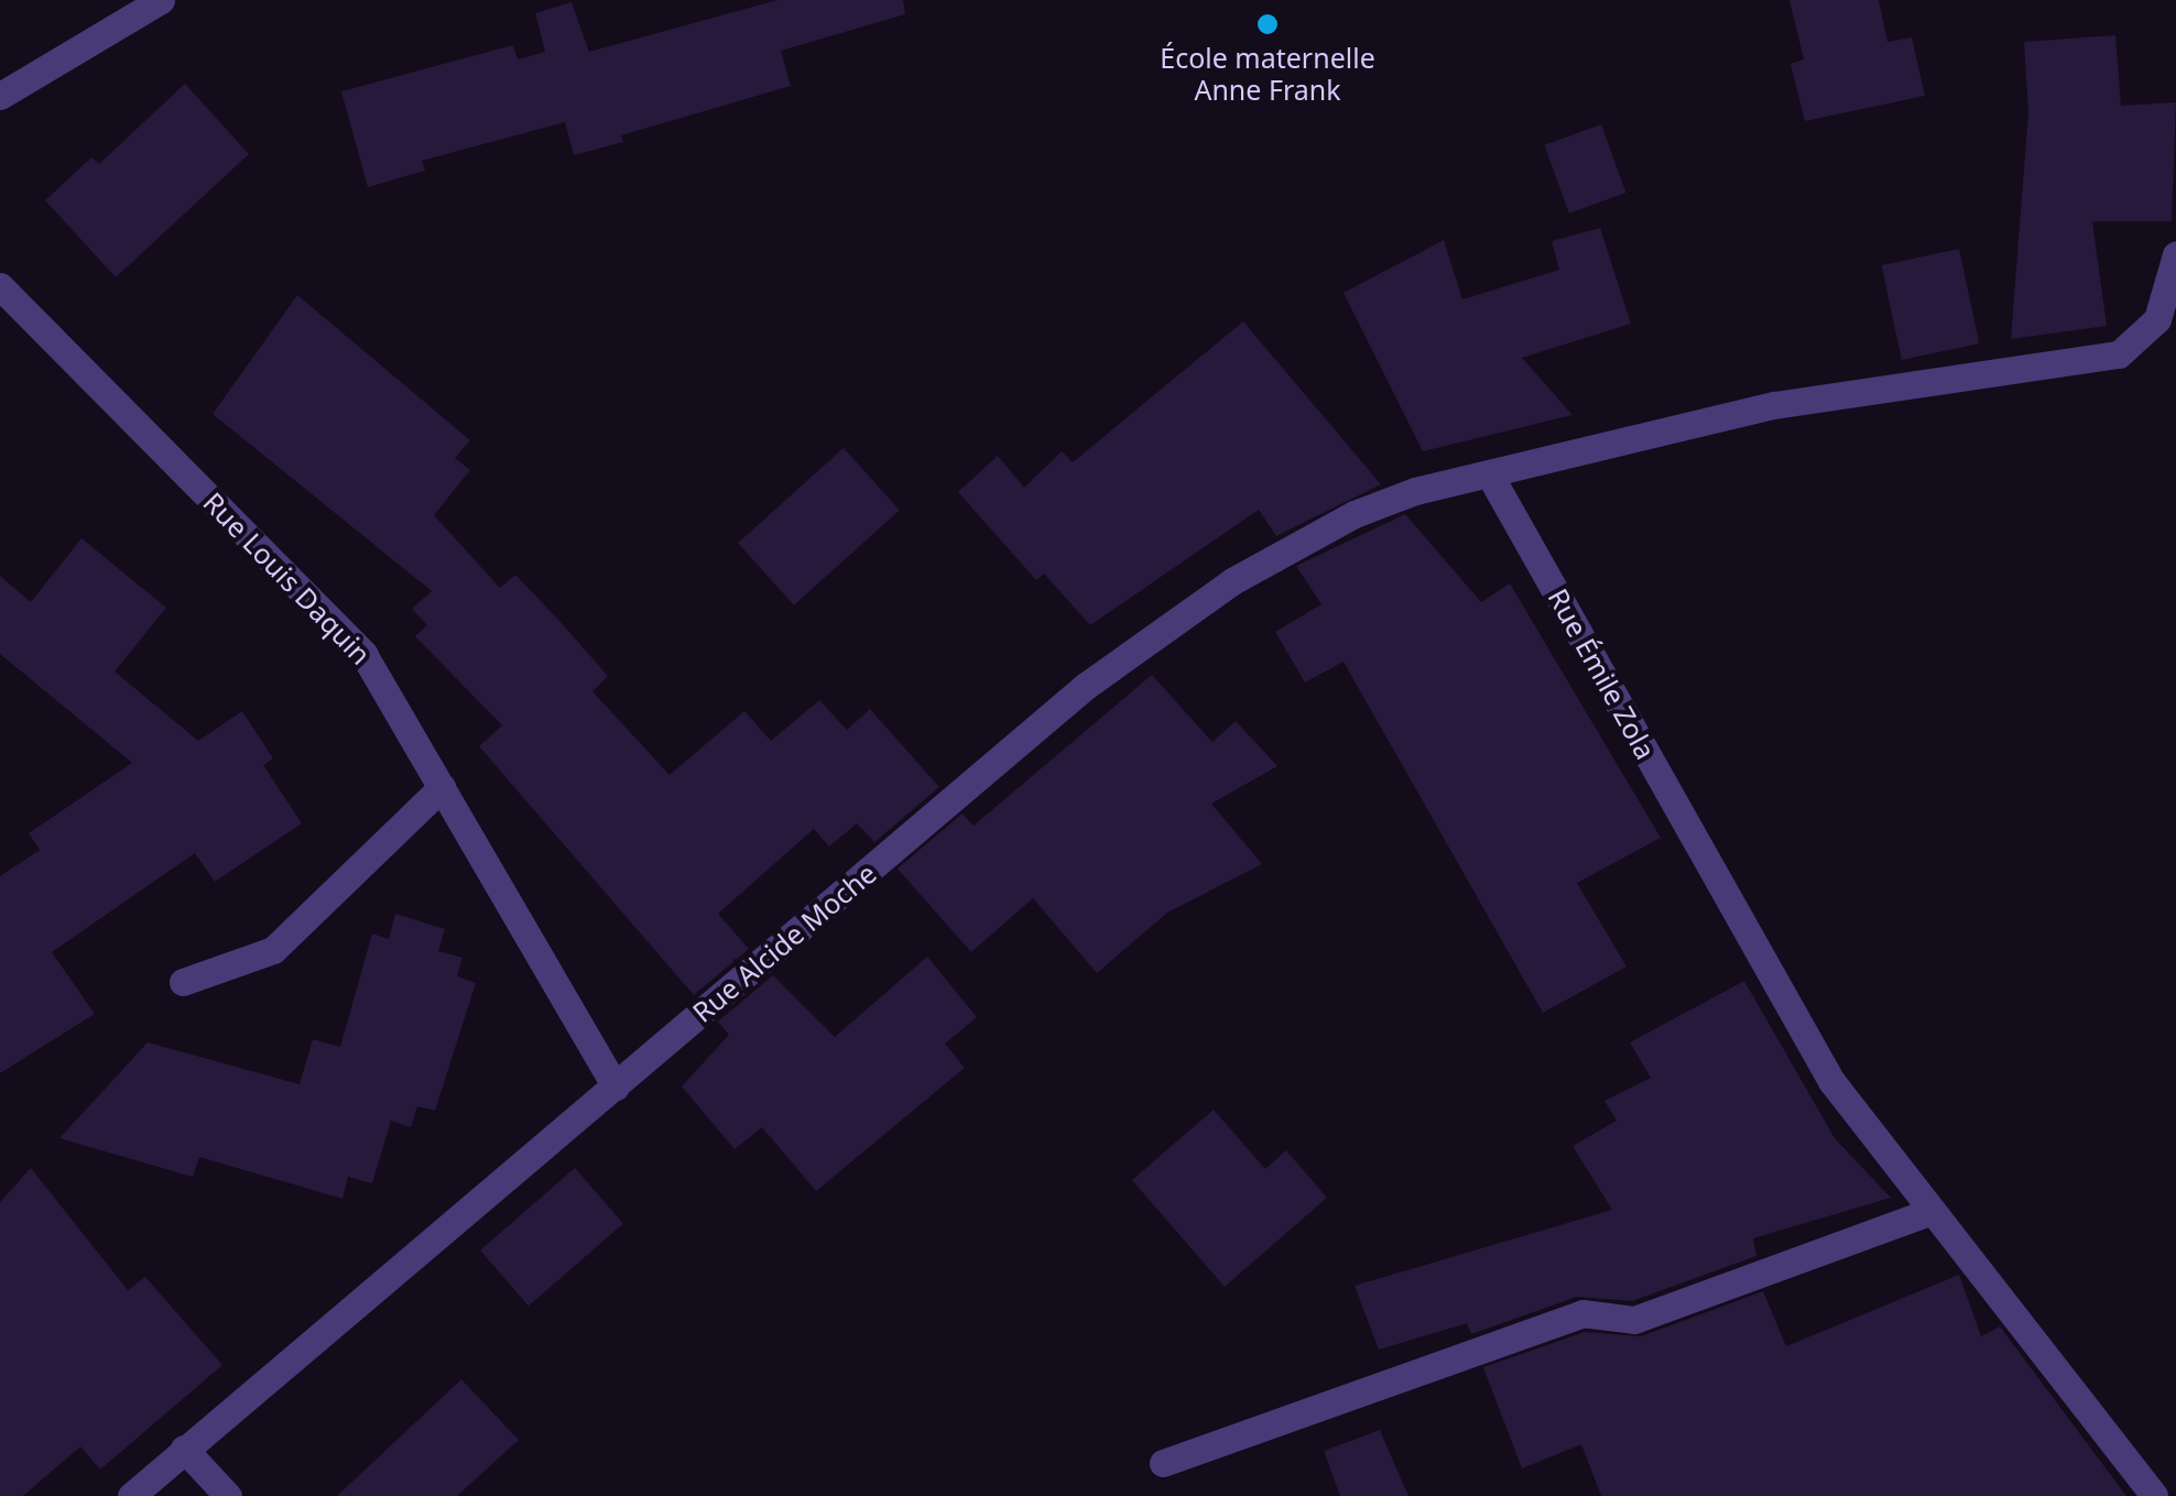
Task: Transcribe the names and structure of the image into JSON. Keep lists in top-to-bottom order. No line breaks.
{"streets":{"street":["Rue Louis Daquin","Rue Émile Zola","Rue Alcide Moche"]},"crossings":[["Rue Louis Daquin","Rue Alcide Moche"],["Rue Émile Zola","Rue Alcide Moche"]],"places":["École maternelle Anne Frank"]}
